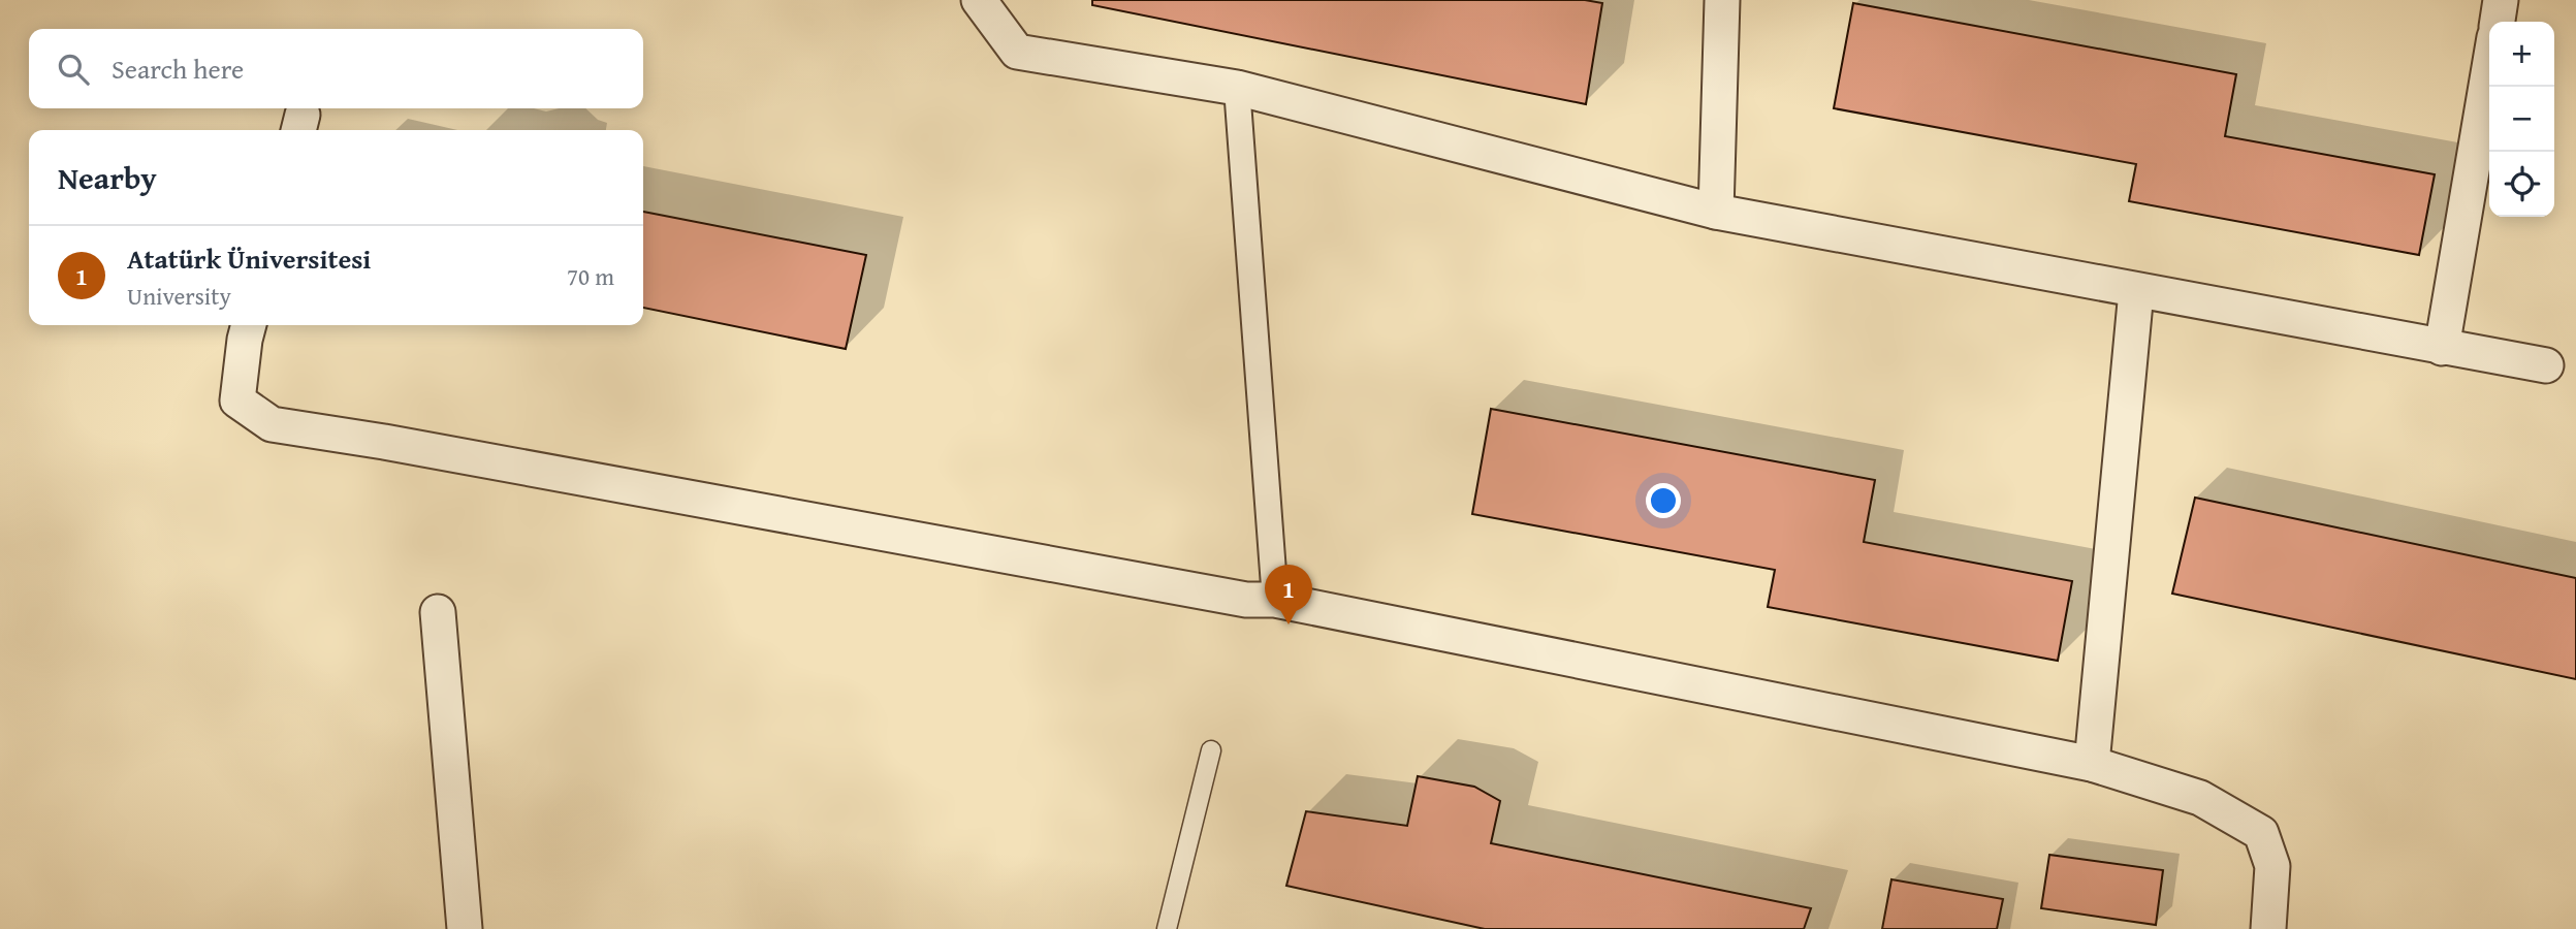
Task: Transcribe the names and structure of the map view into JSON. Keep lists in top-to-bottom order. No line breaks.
{"page":{"map_buttons":["+","−"],"search":"Search here","heading":"Nearby","list":[{"mark":"1","name":"Atatürk Üniversitesi","note":"University","value":"70 m"}],"pins":"1"}}
